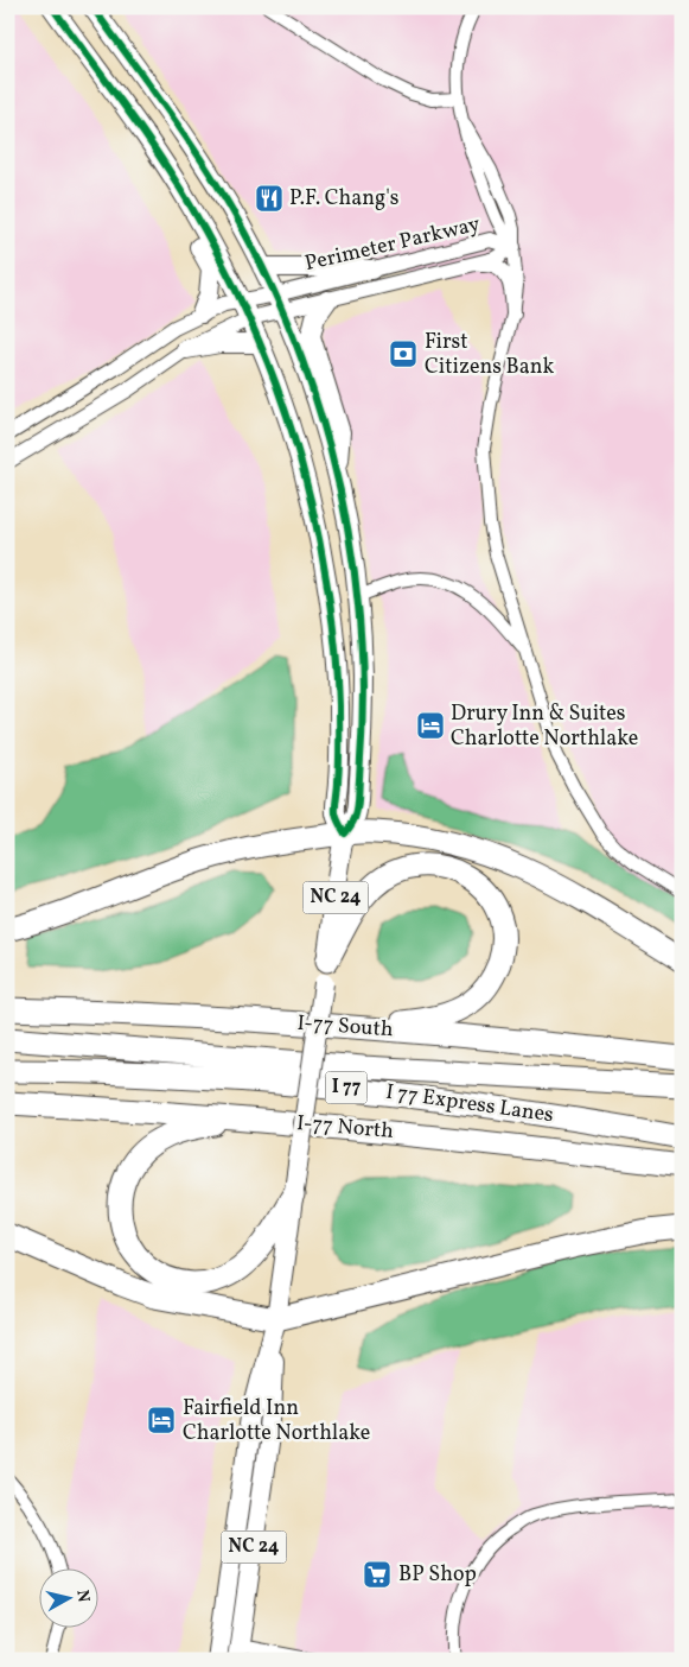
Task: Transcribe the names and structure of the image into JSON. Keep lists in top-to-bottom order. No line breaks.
{"streets":{"highway":["I-77 South","I 77","I 77 Express Lanes","I-77 North"],"main road":["NC 24"],"street":["Perimeter Parkway"]},"crossings":[["Perimeter Parkway","NC 24"]],"places":{"restaurant":["P.F. Chang's"],"bank":["First Citizens Bank"],"hotel":["Drury Inn & Suites Charlotte Northlake","Fairfield Inn Charlotte Northlake"],"supermarket":["BP Shop"]},"north":"right"}
